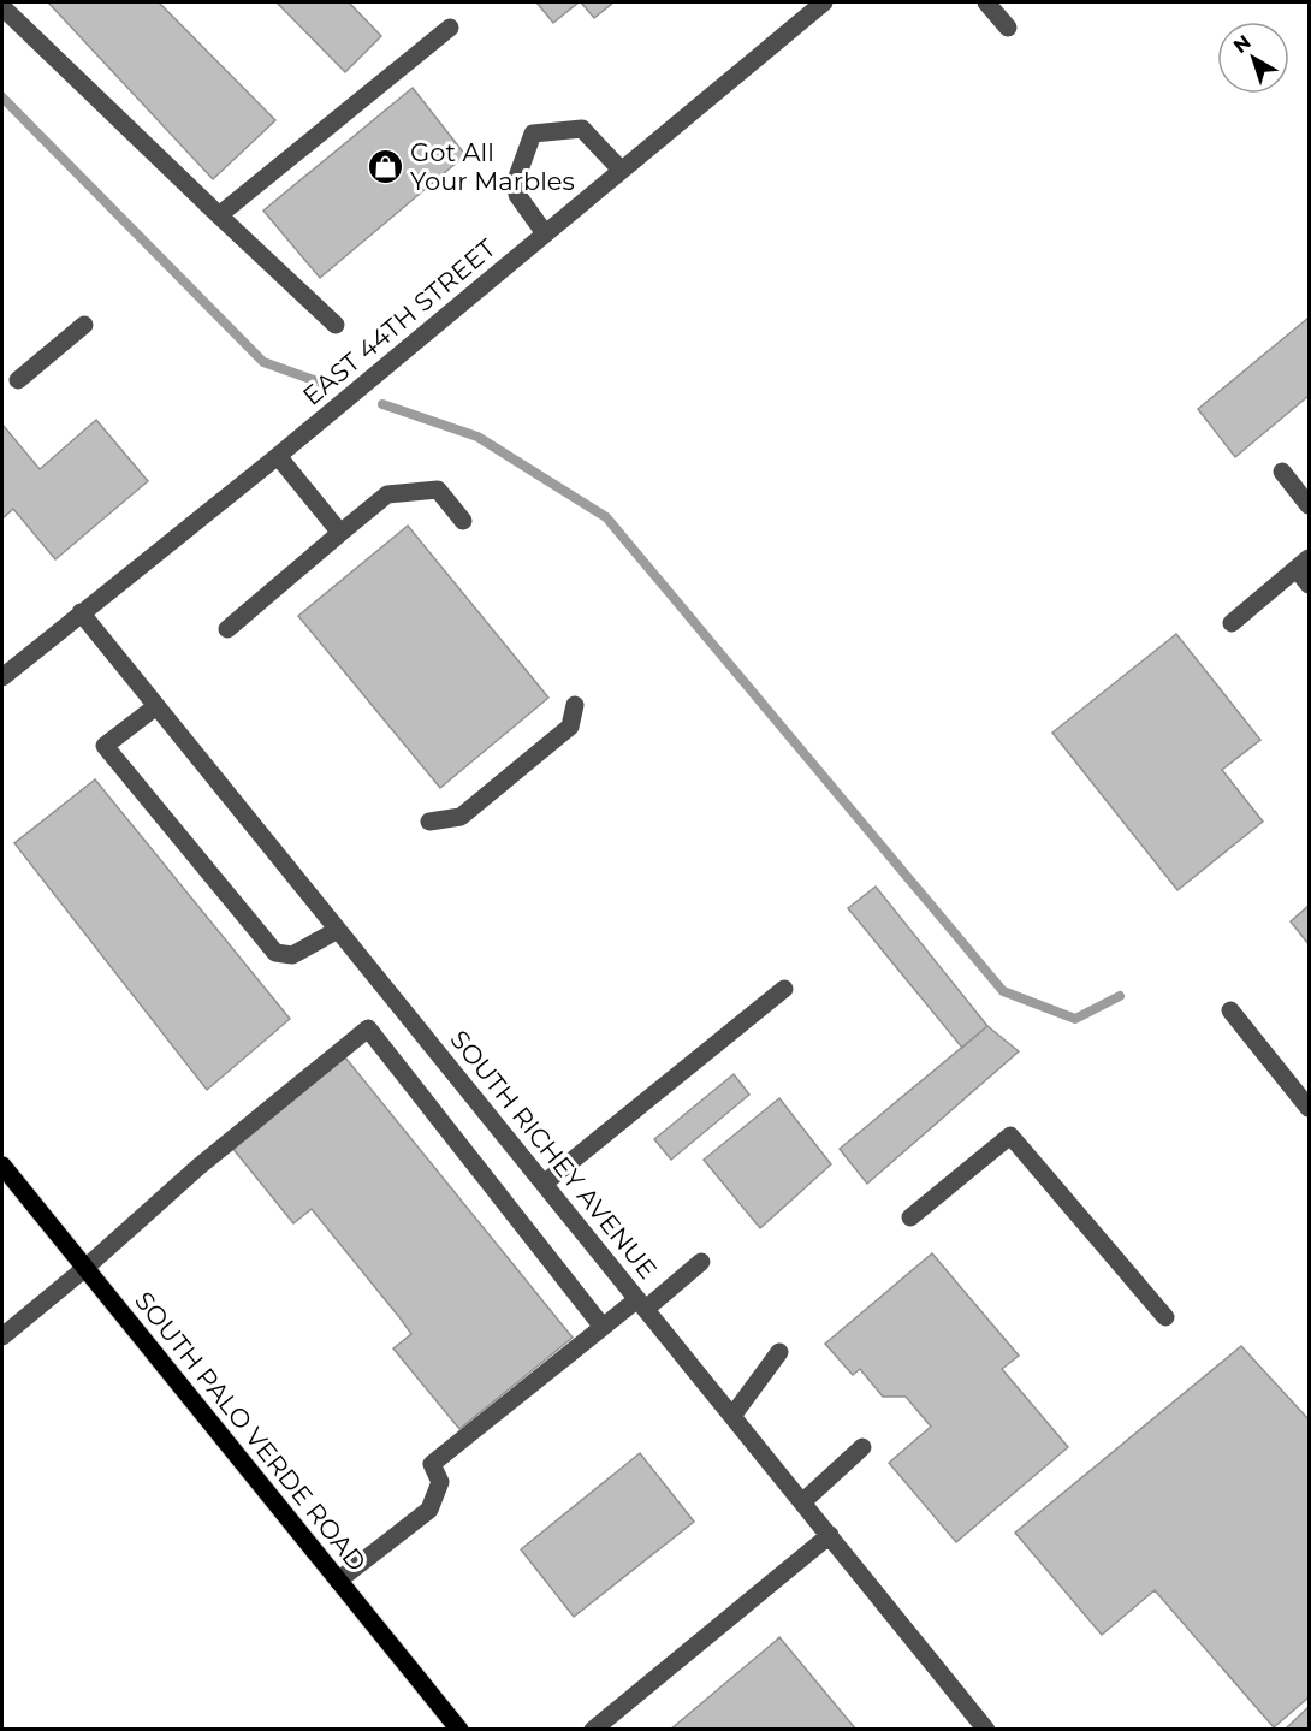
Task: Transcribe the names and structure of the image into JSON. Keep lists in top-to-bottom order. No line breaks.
{"streets":{"main road":["SOUTH PALO VERDE ROAD"],"street":["EAST 44TH STREET","SOUTH RICHEY AVENUE"]},"crossings":[["EAST 44TH STREET","SOUTH RICHEY AVENUE"]],"places":{"shop":["Got All Your Marbles"]},"north":"top left"}
